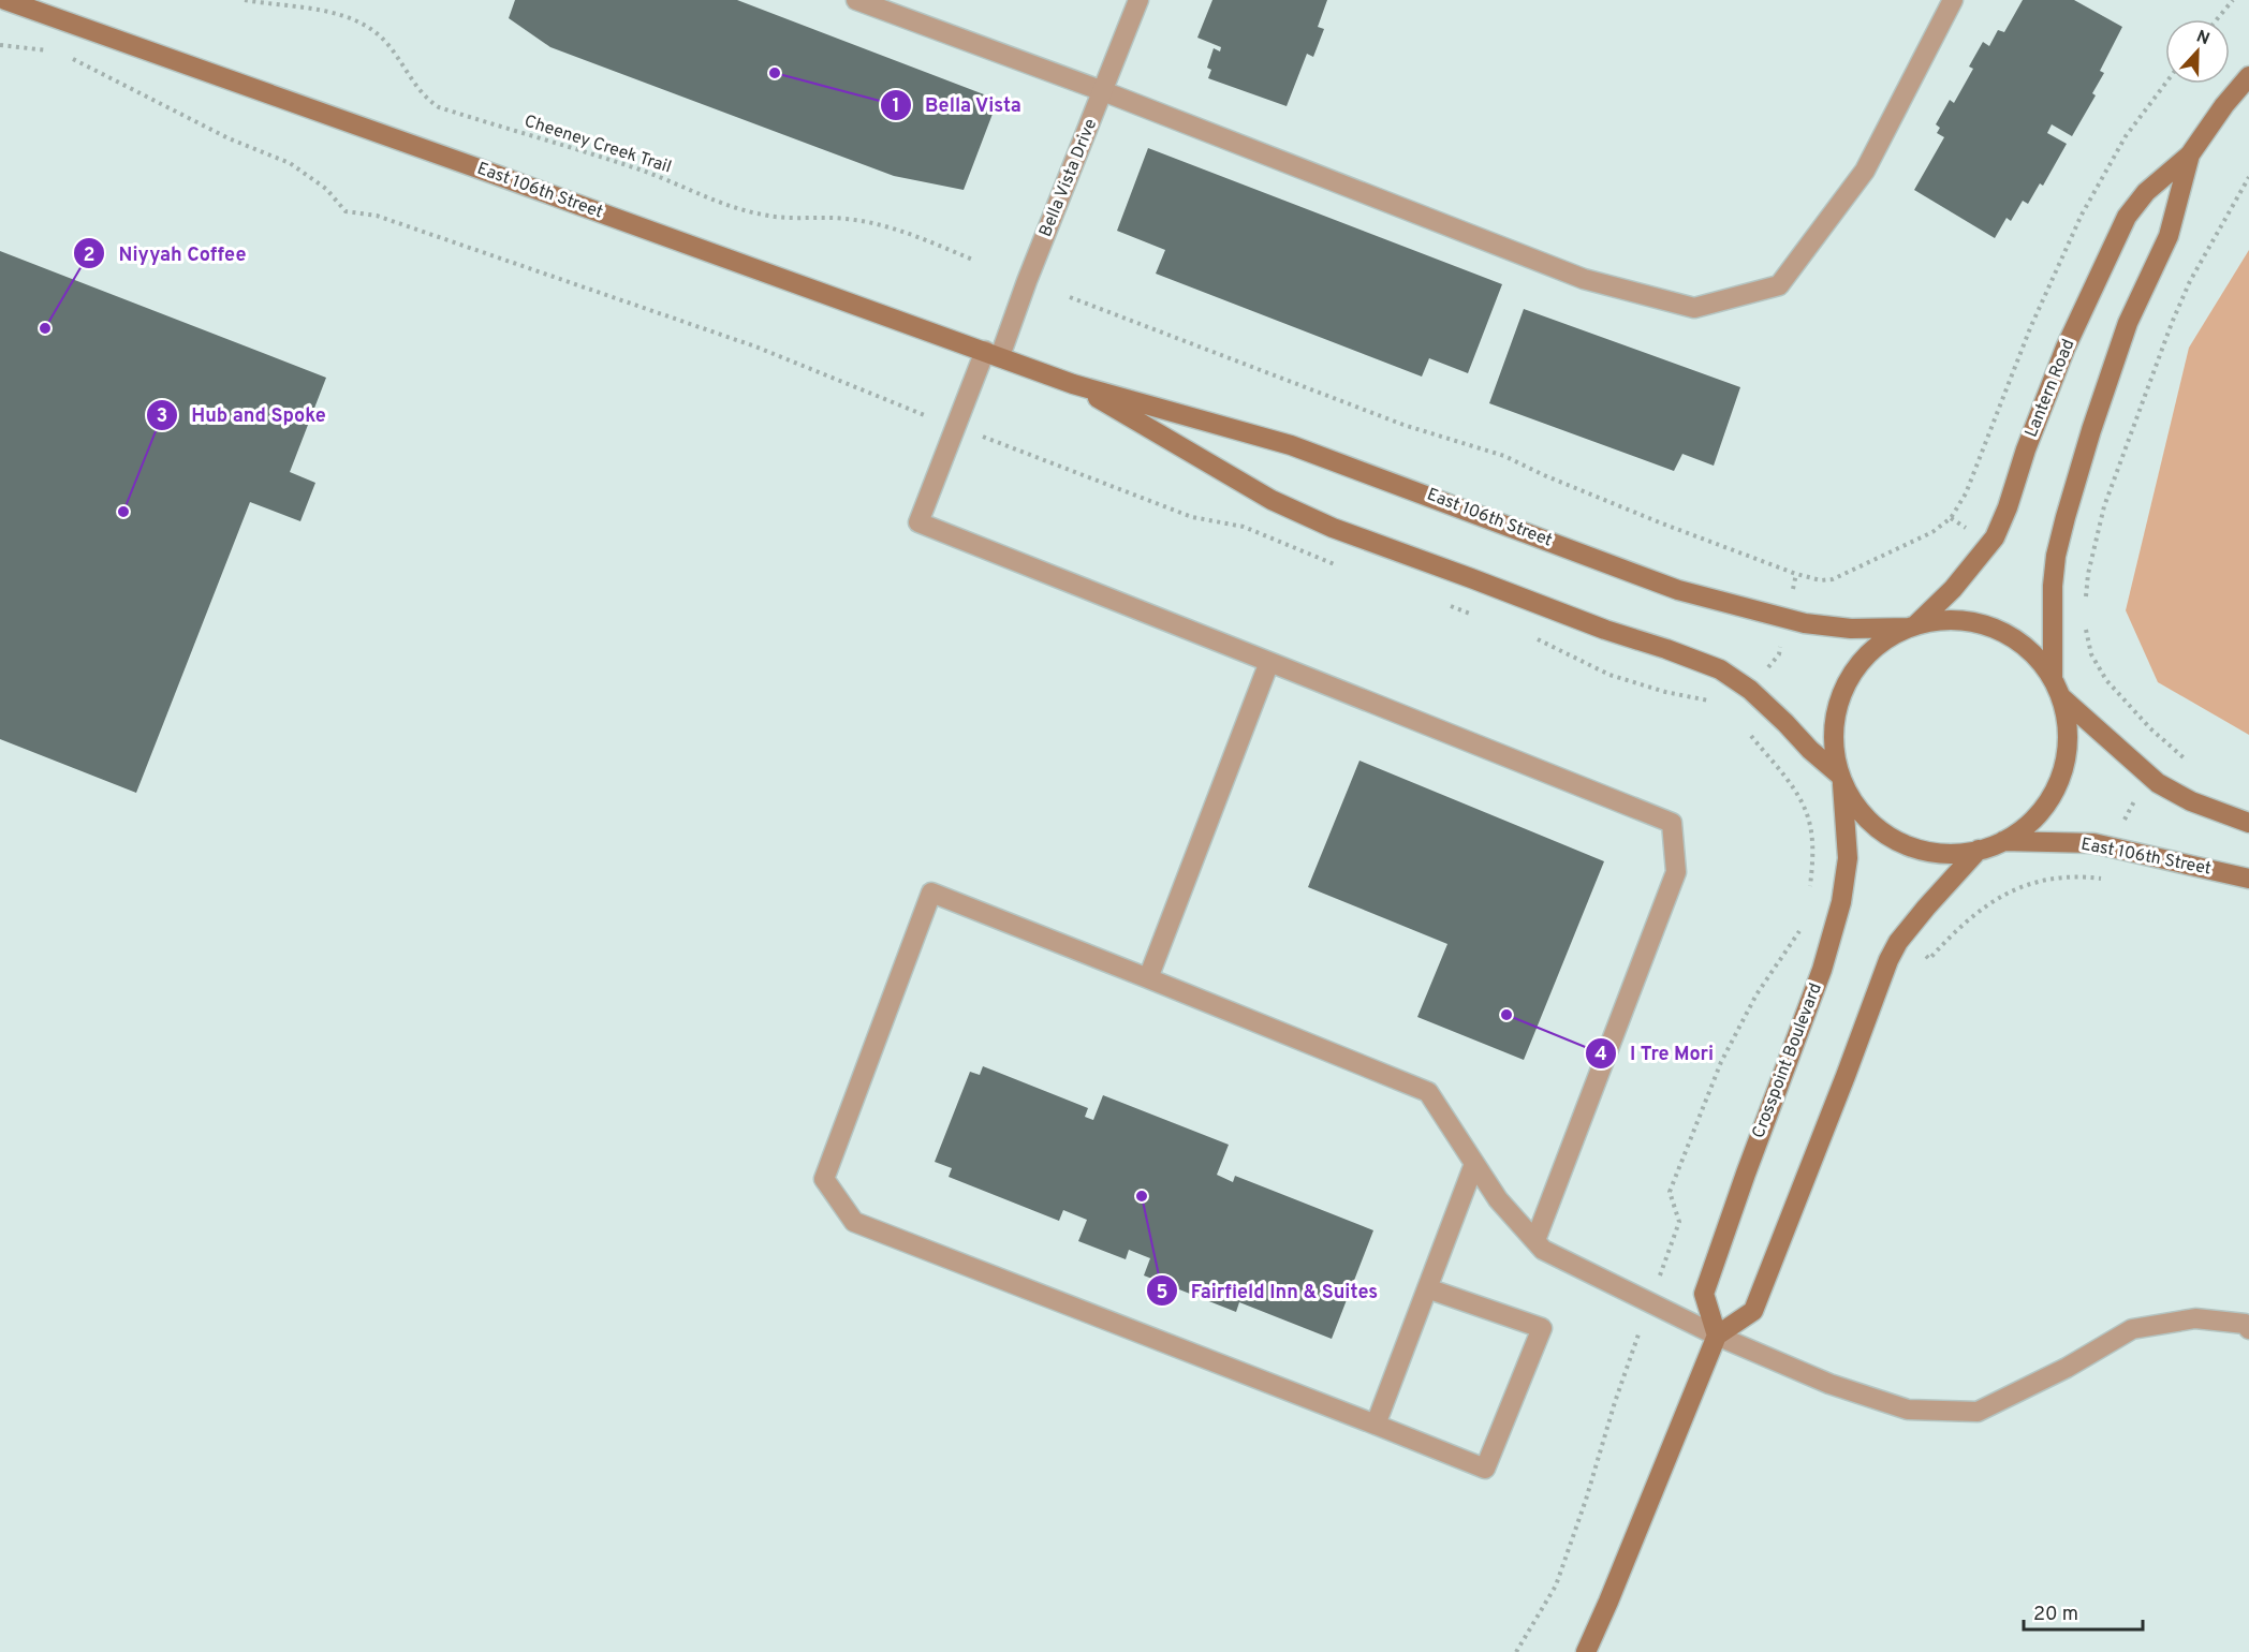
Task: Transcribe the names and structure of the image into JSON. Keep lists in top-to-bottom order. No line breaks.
{"streets":{"main road":["East 106th Street","Lantern Road","Crosspoint Boulevard"],"street":["Bella Vista Drive"],"path":["Cheeney Creek Trail"]},"crossings":[["Bella Vista Drive","East 106th Street"],["East 106th Street","Lantern Road"],["East 106th Street","Crosspoint Boulevard"],["Lantern Road","Crosspoint Boulevard"]],"places":["Bella Vista","Niyyah Coffee","Hub and Spoke","I Tre Mori","Fairfield Inn & Suites"],"scale_bar":"20 m","north":"top"}
